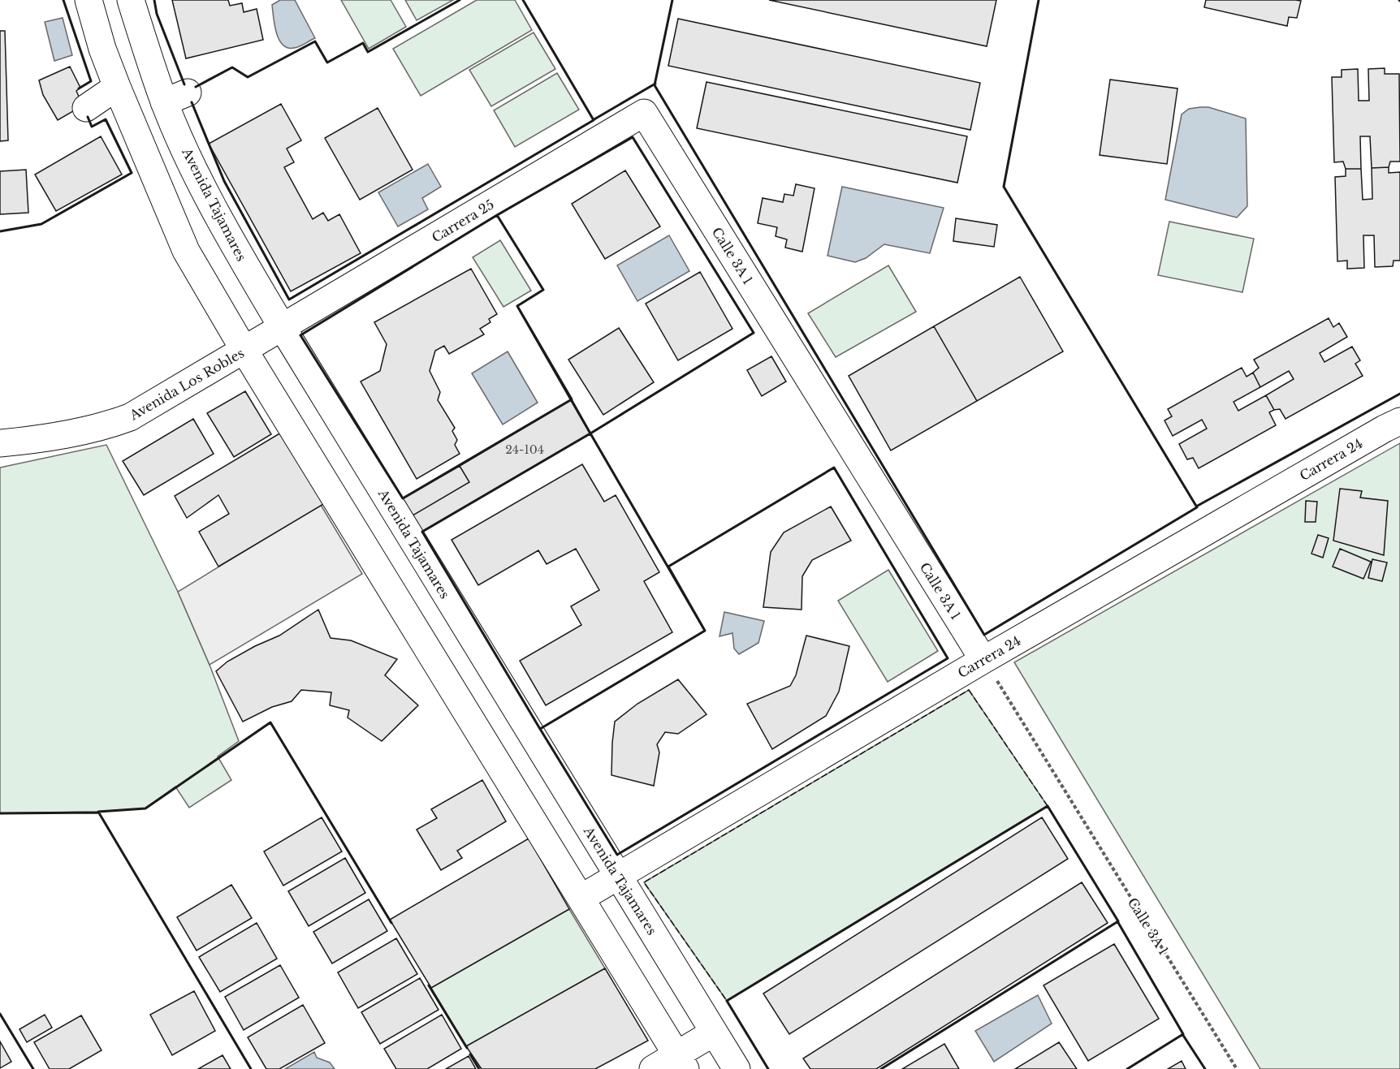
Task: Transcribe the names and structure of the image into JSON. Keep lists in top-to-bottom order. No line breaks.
{"streets":{"street":["Avenida Tajamares","Carrera 25","Calle 3A 1","Avenida Los Robles","Carrera 24"]},"crossings":[["Avenida Tajamares","Carrera 25"],["Avenida Tajamares","Avenida Los Robles"],["Avenida Tajamares","Carrera 24"],["Carrera 25","Calle 3A 1"],["Carrera 25","Avenida Los Robles"],["Calle 3A 1","Carrera 24"]],"house_numbers":["24-104"]}
